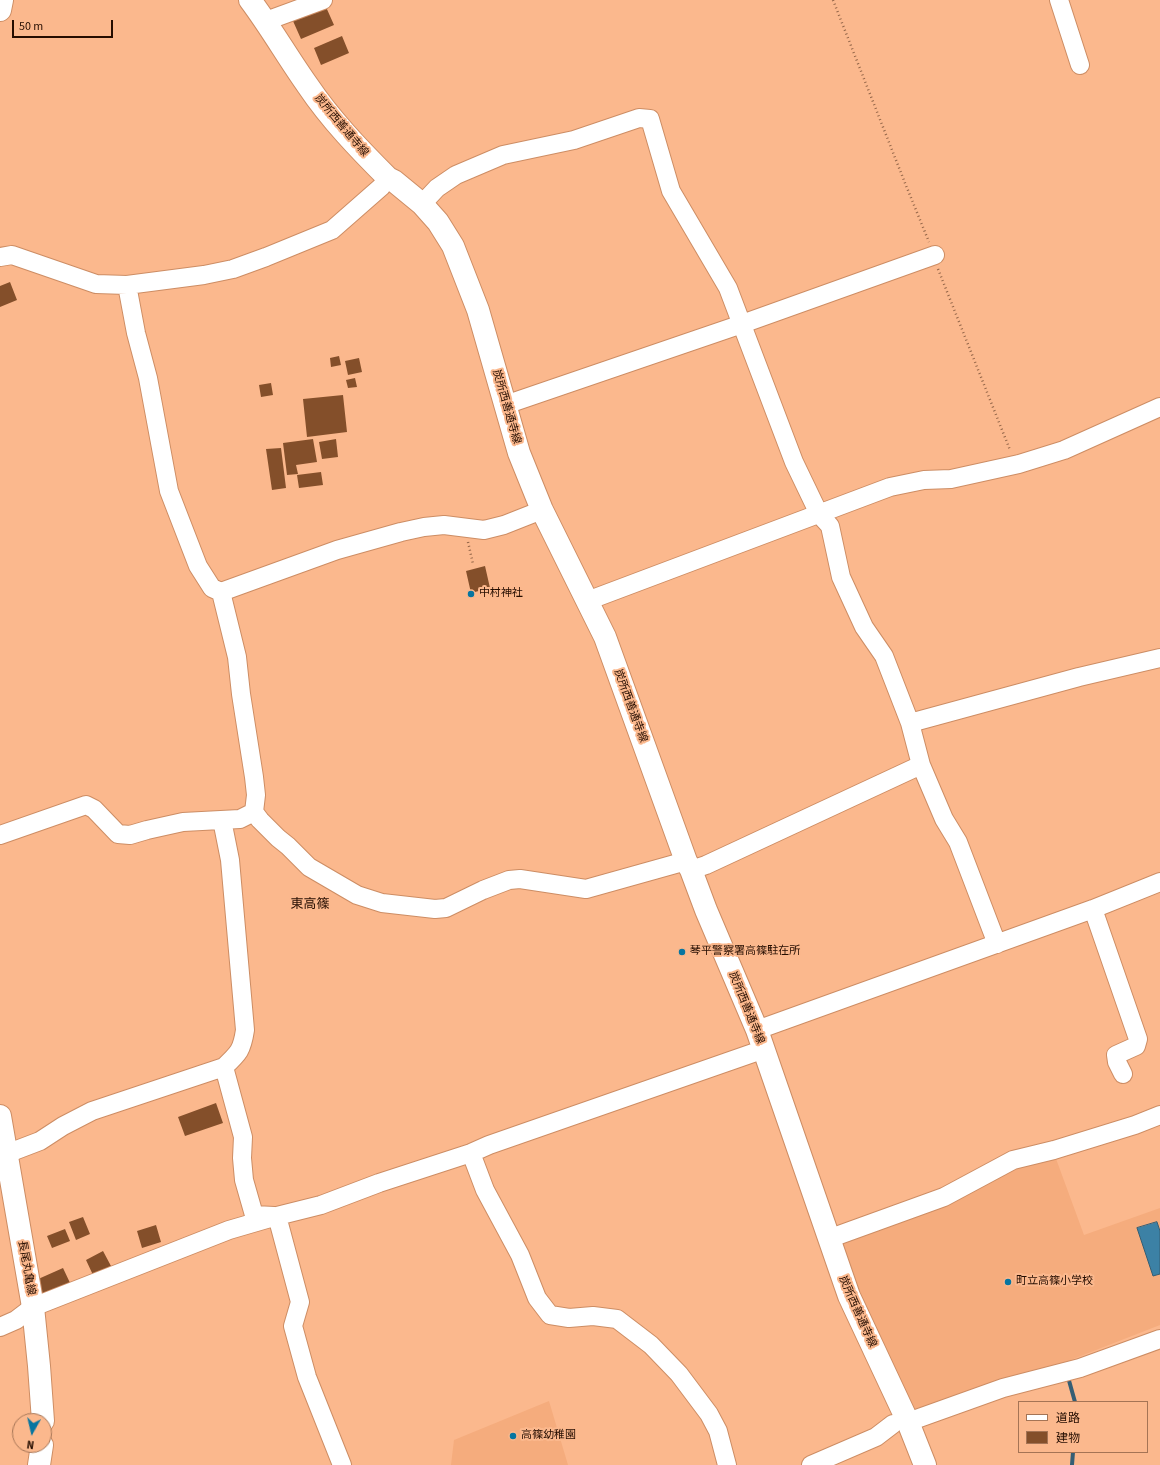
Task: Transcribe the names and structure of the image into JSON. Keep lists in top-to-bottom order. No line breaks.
{"streets":{"main road":["炭所西善通寺線","長尾丸亀線"]},"districts":["東高篠"],"places":["中村神社","琴平警察署高篠駐在所","町立高篠小学校","高篠幼稚園"],"legend":["道路","建物"],"scale_bar":"50 m","north":"bottom"}
